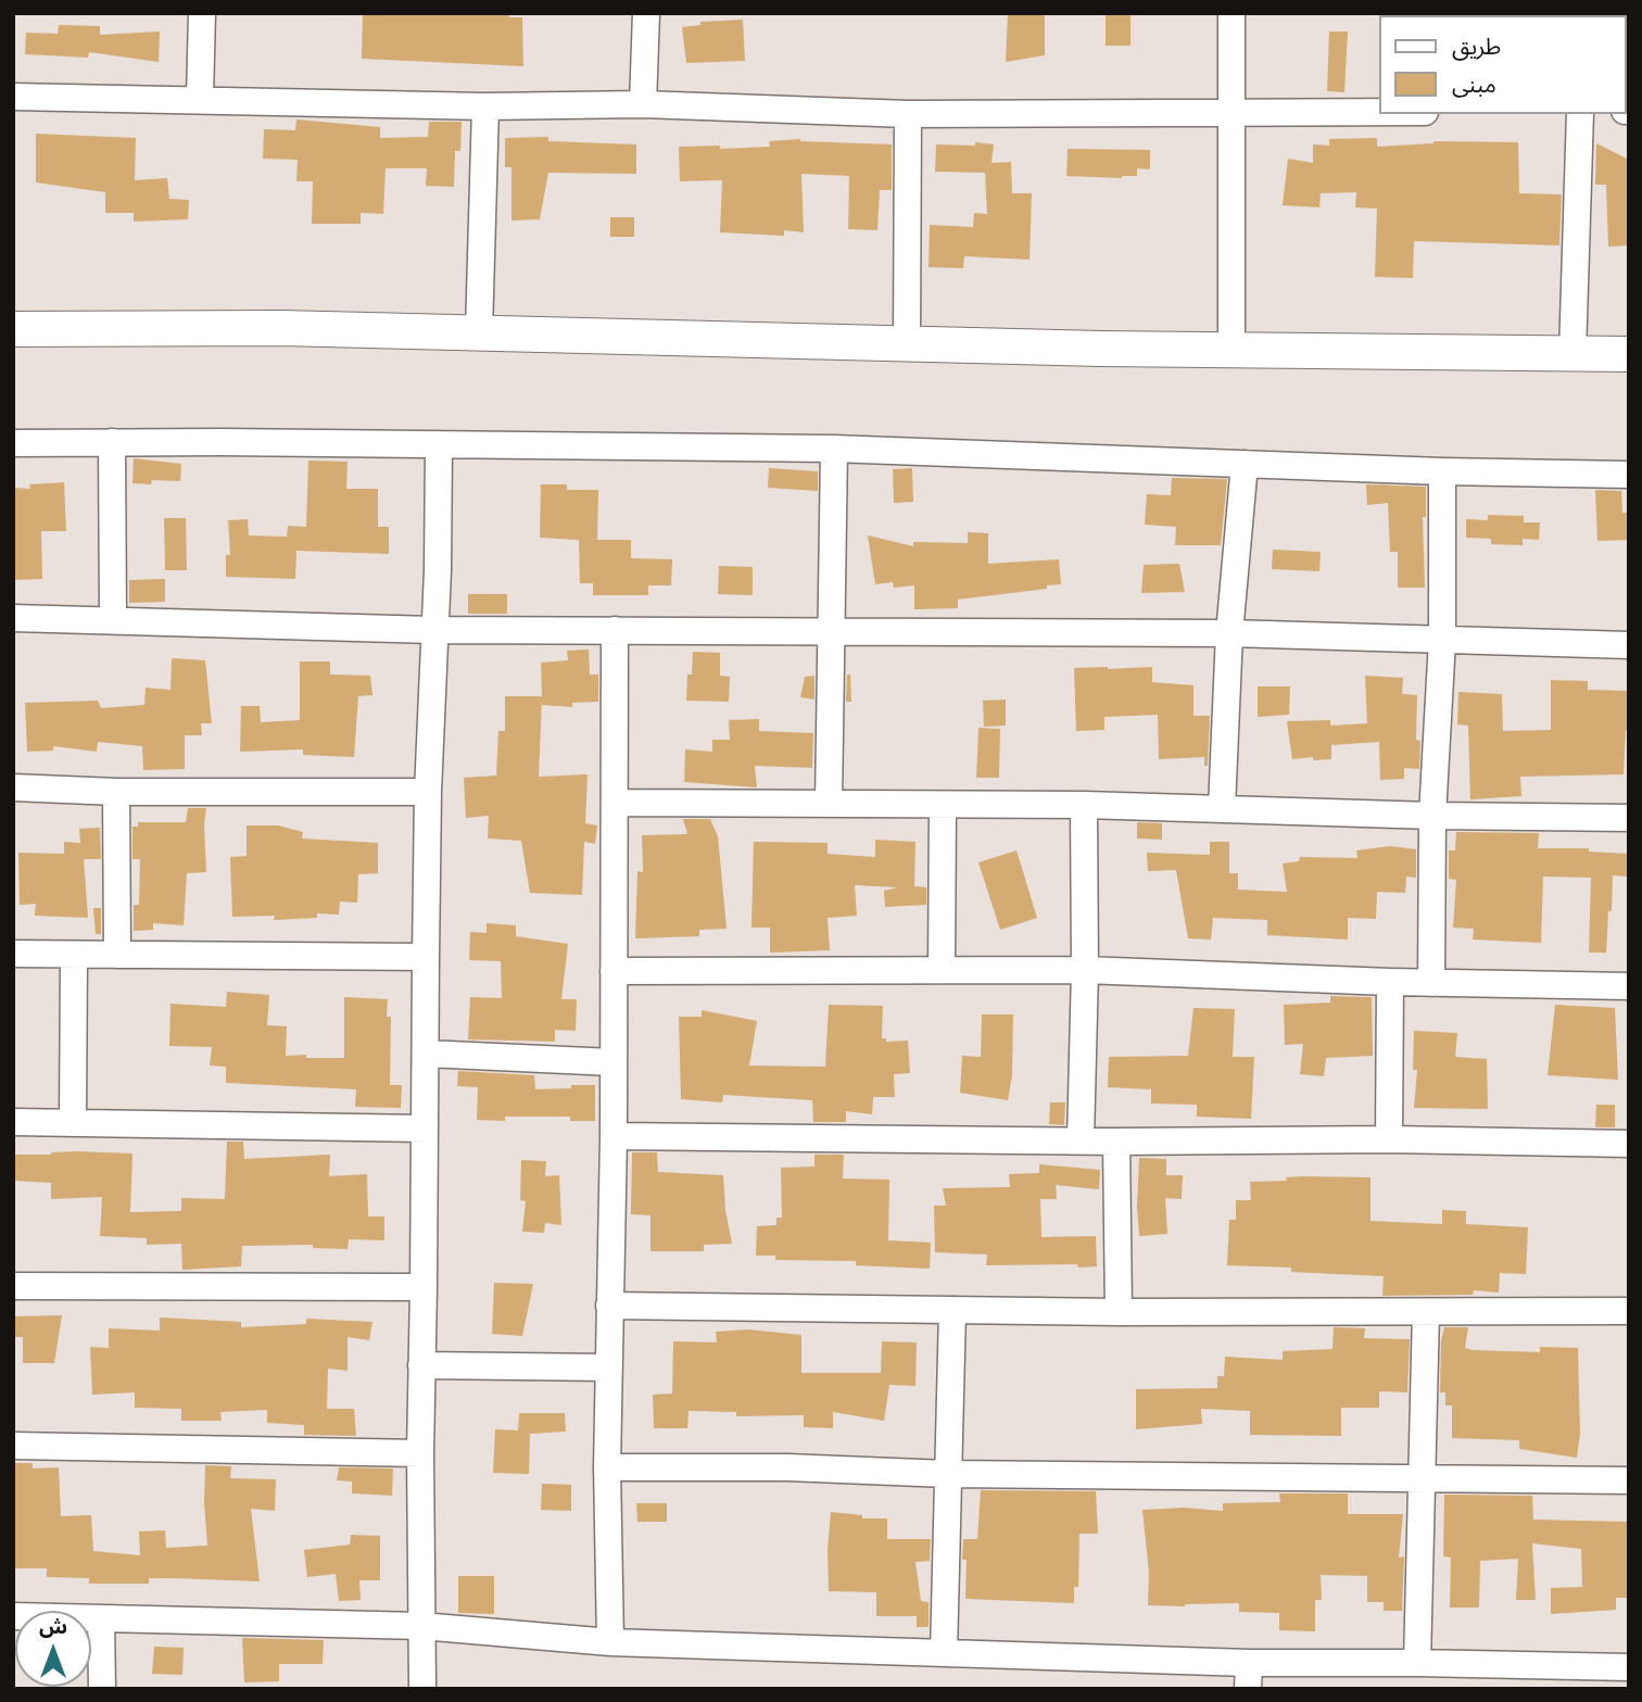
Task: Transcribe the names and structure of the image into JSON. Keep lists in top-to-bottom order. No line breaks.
{"legend":["طريق","مبنى"],"north":"top"}
